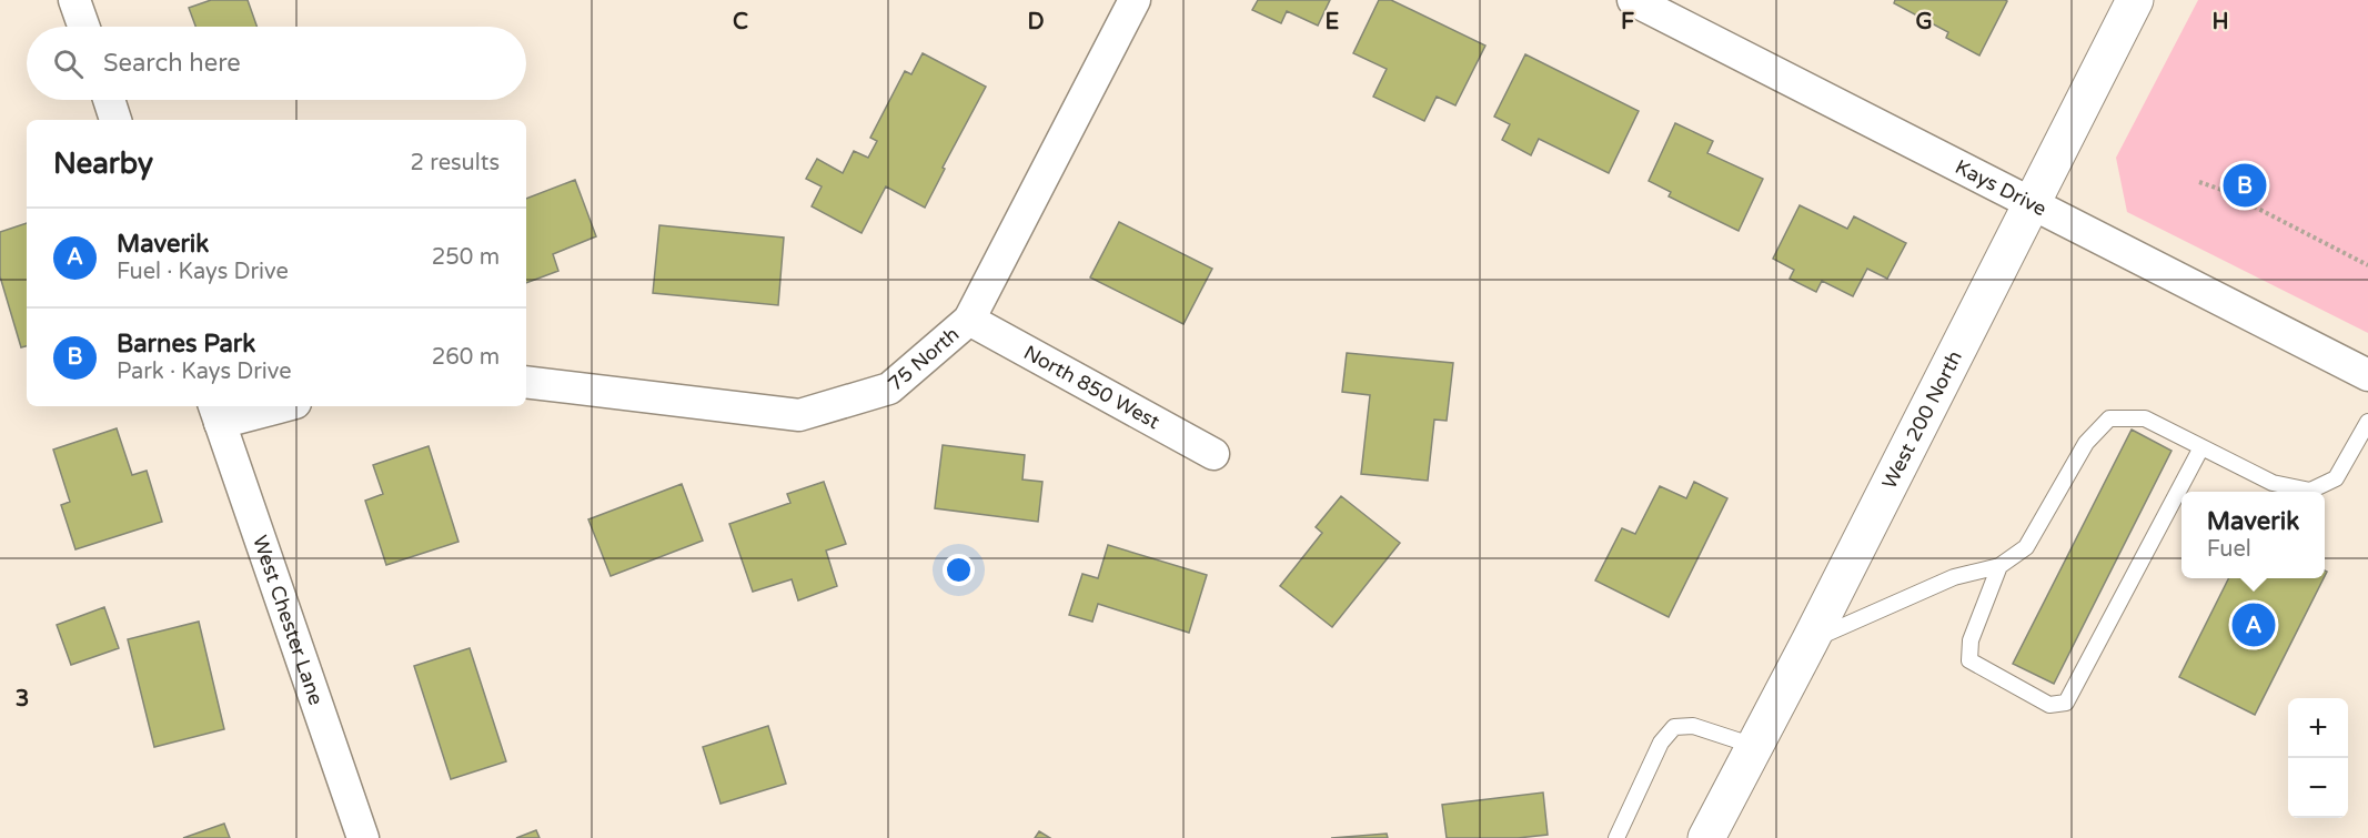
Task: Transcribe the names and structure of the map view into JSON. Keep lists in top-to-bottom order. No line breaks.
{"streets":{"main road":["West 200 North"],"street":["Kays Drive","75 North","North 850 West","West Chester Lane"]},"crossings":[["Kays Drive","West 200 North"],["75 North","North 850 West"]],"page":{"search":"Search here","heading":["Nearby","2 results"],"pins":["B","A"],"list":[{"mark":"A","name":"Maverik","note":"Fuel · Kays Drive","value":"250 m"},{"mark":"B","name":"Barnes Park","note":"Park · Kays Drive","value":"260 m"}],"popup":["Maverik","Fuel"],"map_buttons":["+","−"]},"grid":{"columns":["C","D","E","F","G","H"],"rows":["3"]}}
